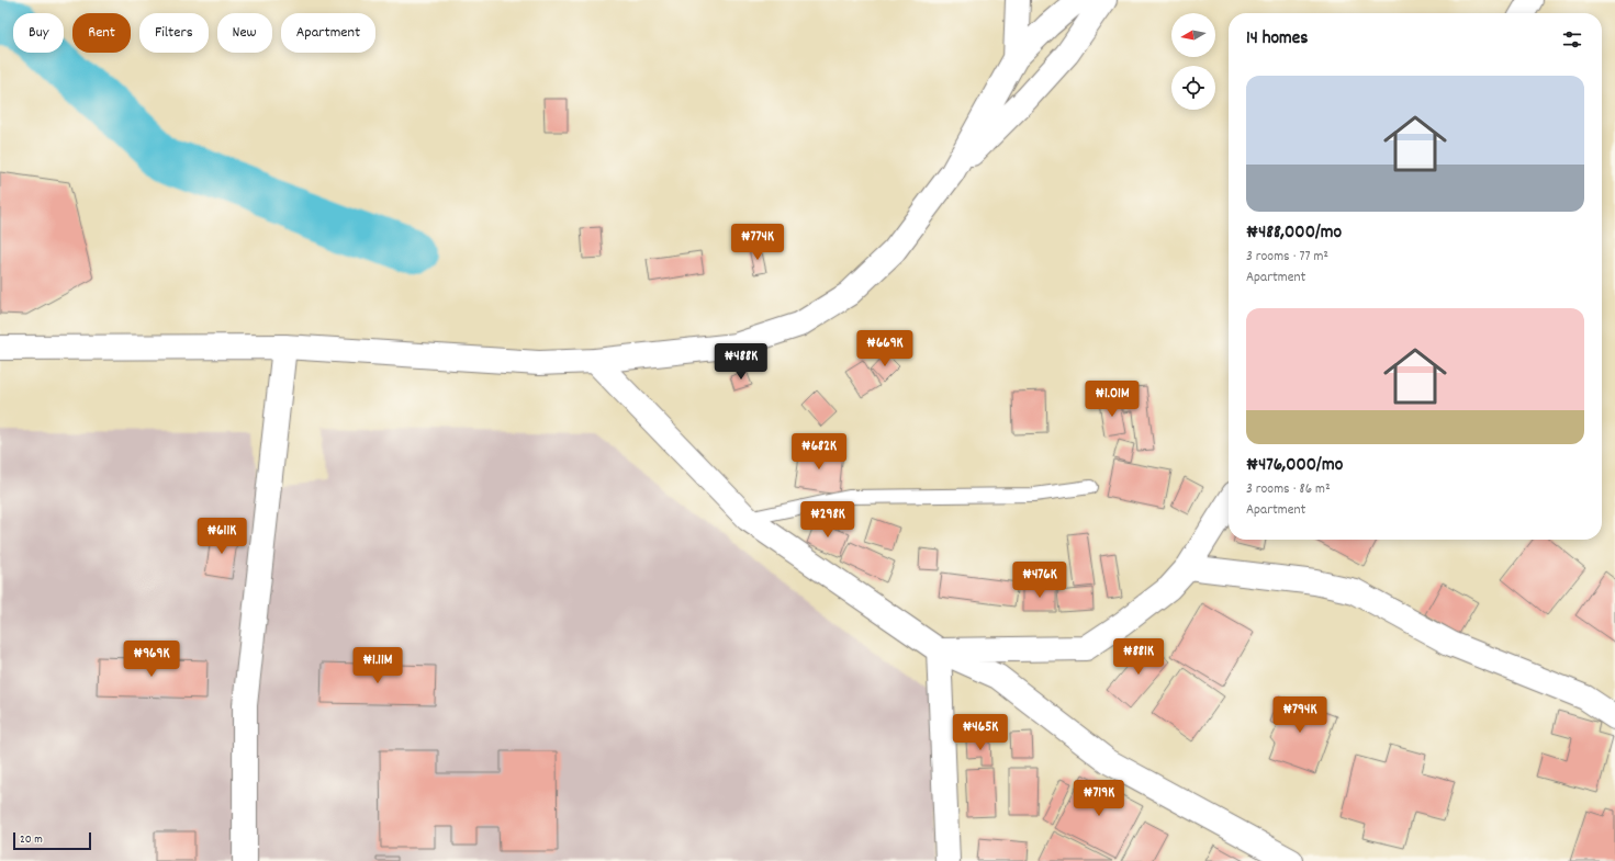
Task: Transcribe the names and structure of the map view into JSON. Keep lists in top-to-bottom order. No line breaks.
{"scale_bar":"20 m","north":"left","page":{"chip":["Buy","Rent","Filters","New","Apartment"],"heading":"14 homes","list":[{"name":"₦488,000/mo","note":"3 rooms · 77 m² · Apartment"},{"name":"₦476,000/mo","note":"3 rooms · 86 m² · Apartment"}],"price":["₦774K","₦669K","₦488K","₦1.01M","₦682K","₦298K","₦611K","₦476K","₦881K","₦969K","₦1.11M","₦794K","₦465K","₦719K"],"scale":"20 m"}}
